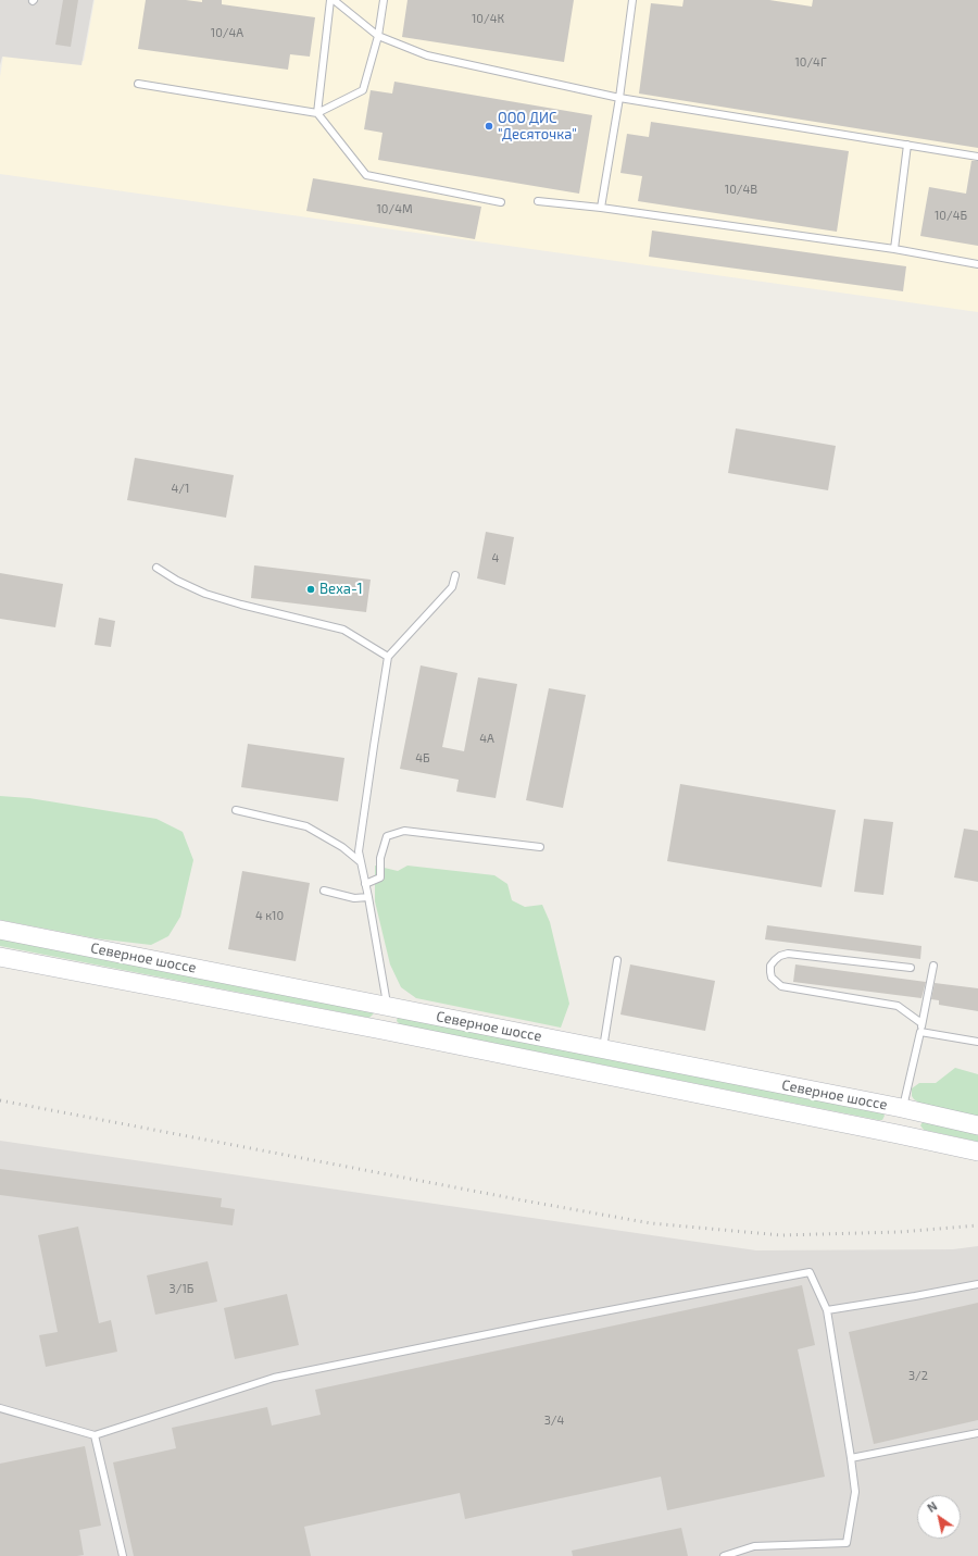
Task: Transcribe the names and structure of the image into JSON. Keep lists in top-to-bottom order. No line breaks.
{"streets":{"main road":["Северное шоссе"]},"places":["ООО ДИС \"Десяточка\"","Веха-1"],"house_numbers":["10/4К","10/4А","10/4Г","10/4В","10/4М","10/4Б","4/1","4","4А","4Б","4 к10","3/1Б","3/2","3/4"],"north":"top left"}
